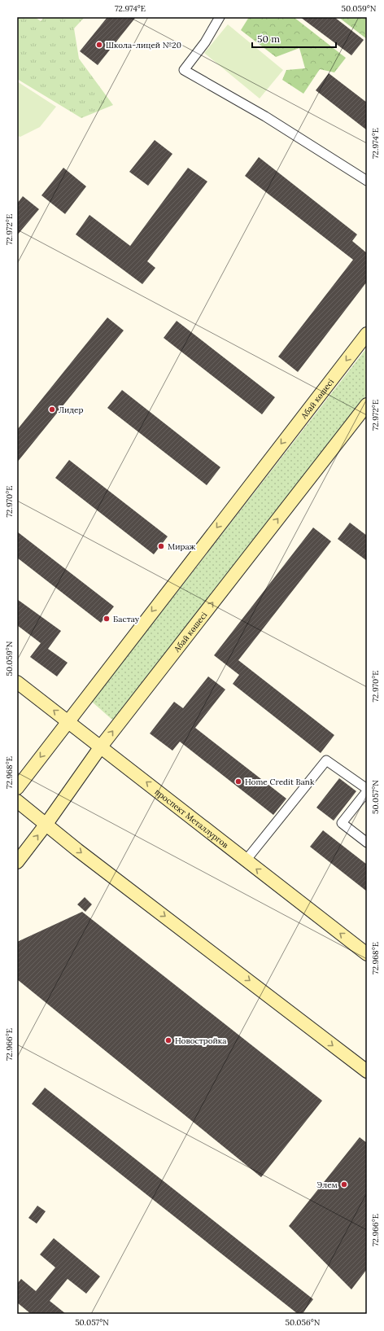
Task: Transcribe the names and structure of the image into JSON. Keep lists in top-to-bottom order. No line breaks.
{"streets":{"street":["Абай көшесі","проспект Металлургов"]},"crossings":[["Абай көшесі","проспект Металлургов"]],"places":["Школа-лицей №20","Лидер","Мираж","Бастау","Home Credit Bank","Новостройка","Элем"],"scale_bar":"50 m","coordinates":["72.974°E","50.059°N","72.972°E","72.970°E","72.968°E","50.057°N","72.966°E","50.056°N"]}
